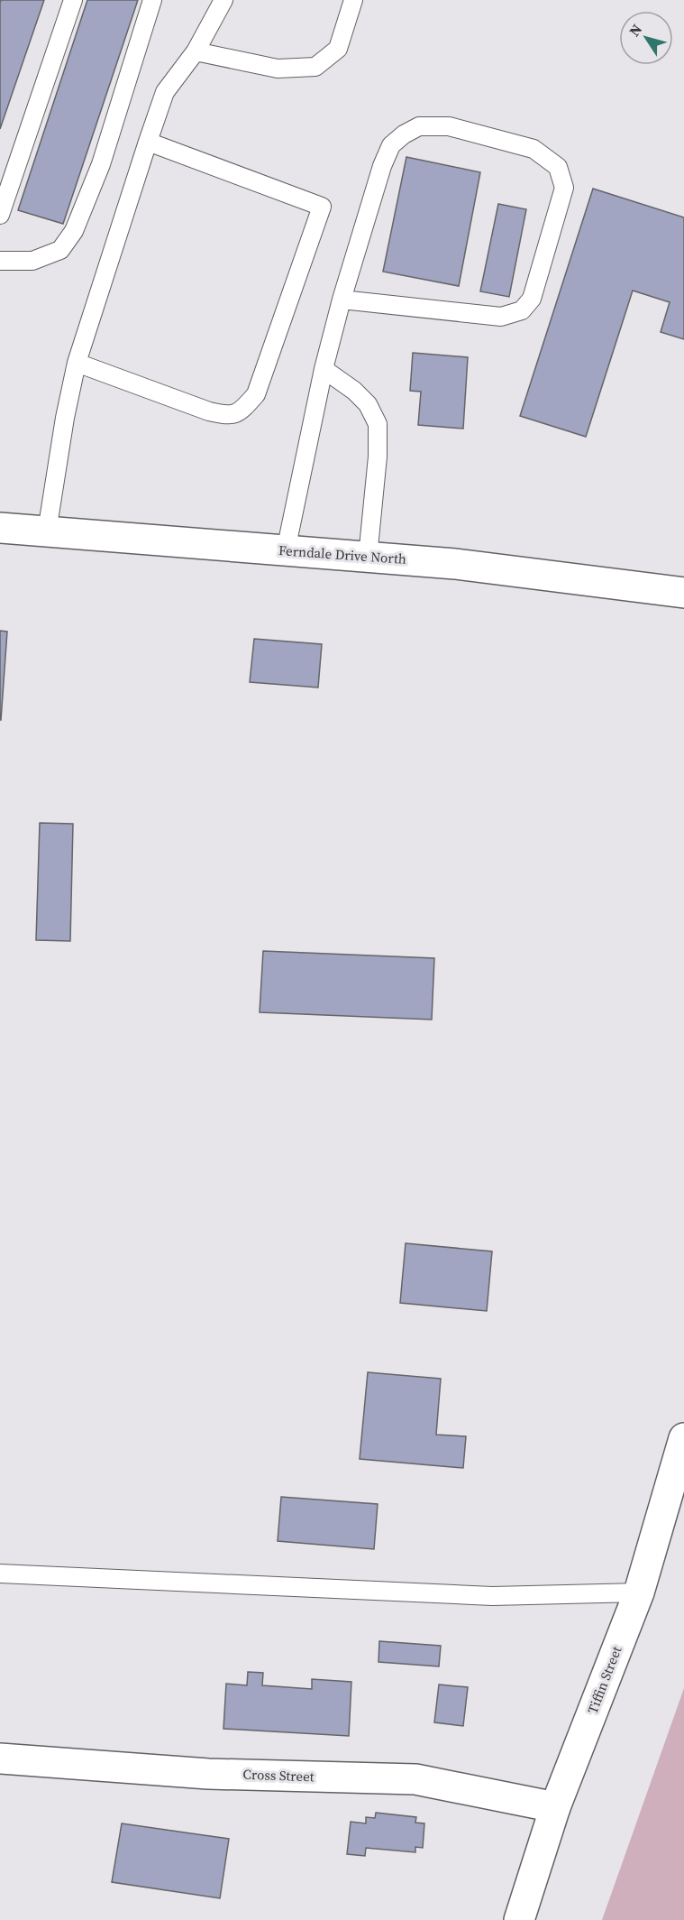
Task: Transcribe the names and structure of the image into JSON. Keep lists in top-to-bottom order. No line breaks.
{"streets":{"street":["Ferndale Drive North","Tiffin Street","Cross Street"]},"crossings":[["Tiffin Street","Cross Street"]],"north":"top left"}
